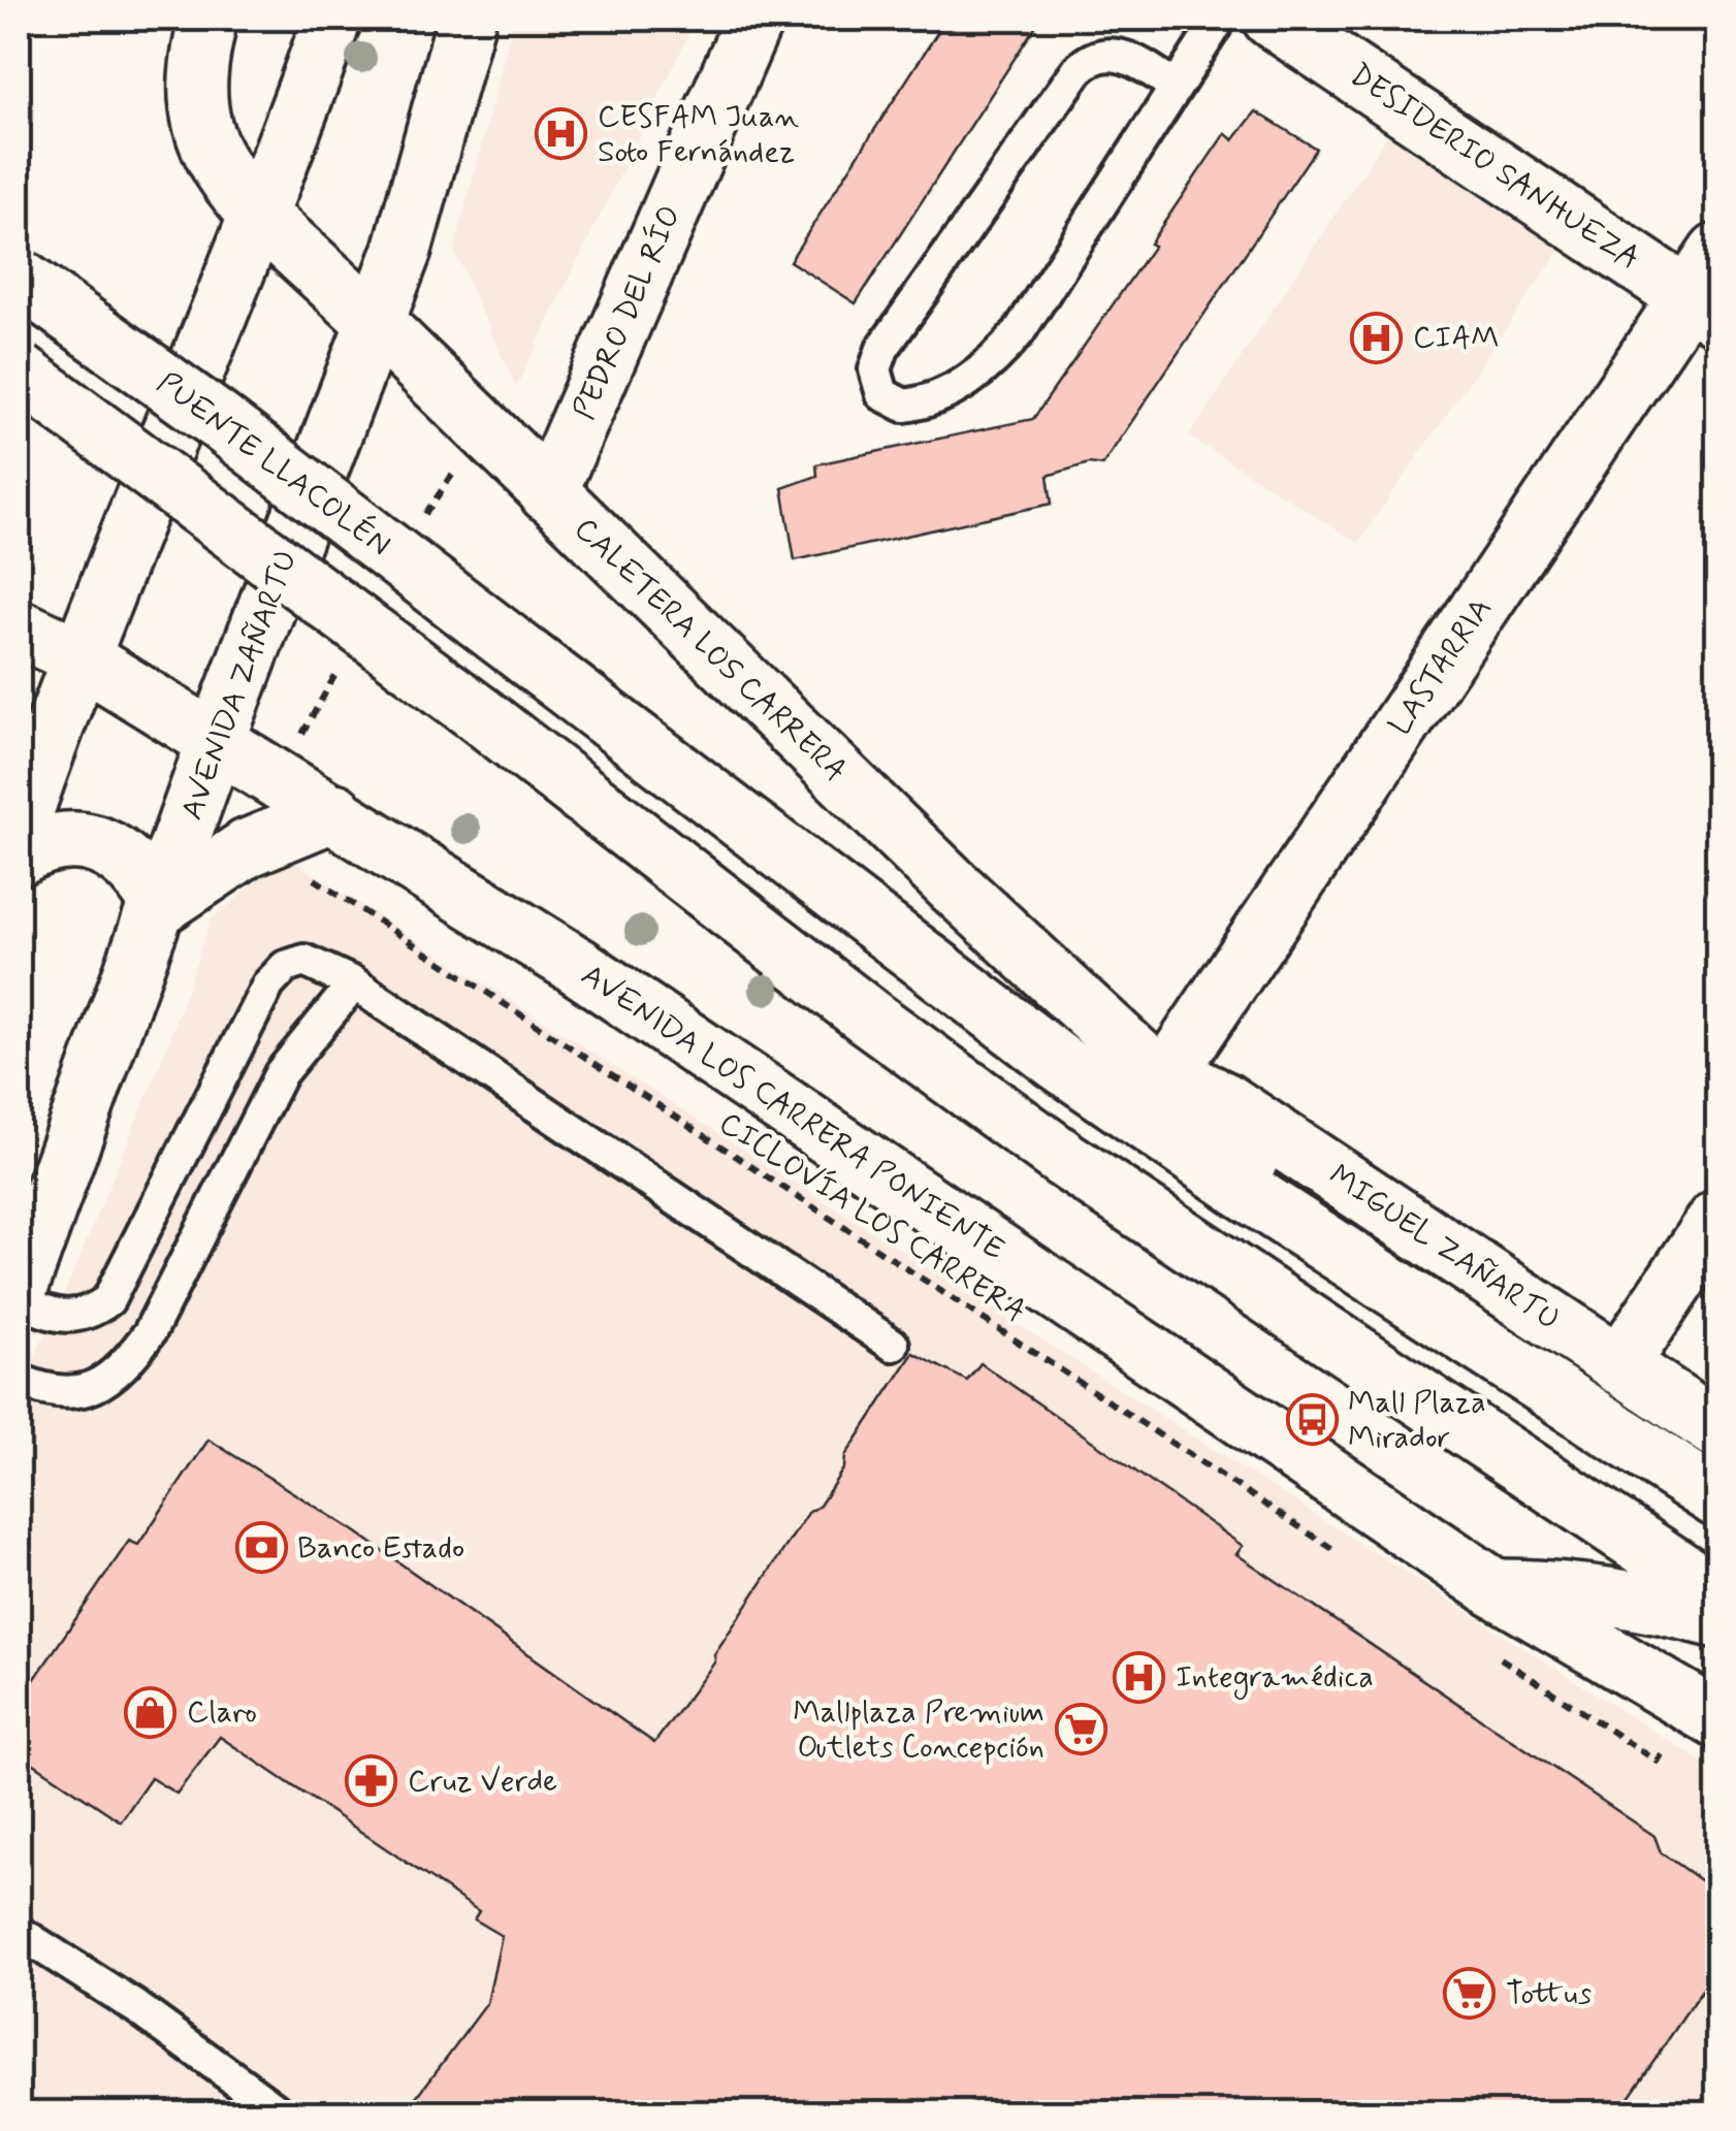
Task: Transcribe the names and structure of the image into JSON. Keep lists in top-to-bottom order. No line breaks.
{"streets":{"street":["DESIDERIO SANHUEZA","PEDRO DEL RÍO","PUENTE LLACOLÉN","CALETERA LOS CARRERA","LASTARRIA","AVENIDA ZAÑARTU","AVENIDA LOS CARRERA PONIENTE","MIGUEL ZAÑARTU"],"path":["CICLOVÍA LOS CARRERA"]},"crossings":[["DESIDERIO SANHUEZA","LASTARRIA"],["PEDRO DEL RÍO","CALETERA LOS CARRERA"],["PUENTE LLACOLÉN","CALETERA LOS CARRERA"],["CALETERA LOS CARRERA","LASTARRIA"],["CALETERA LOS CARRERA","AVENIDA ZAÑARTU"],["CALETERA LOS CARRERA","MIGUEL ZAÑARTU"],["LASTARRIA","MIGUEL ZAÑARTU"],["AVENIDA ZAÑARTU","AVENIDA LOS CARRERA PONIENTE"]],"places":{"hospital":["CESFAM Juan Soto Fernández","CIAM","Integramédica"],"bus stop":["Mall Plaza Mirador"],"bank":["Banco Estado"],"shop":["Claro"],"supermarket":["Mallplaza Premium Outlets Concepción","Tottus"],"pharmacy":["Cruz Verde"]}}
